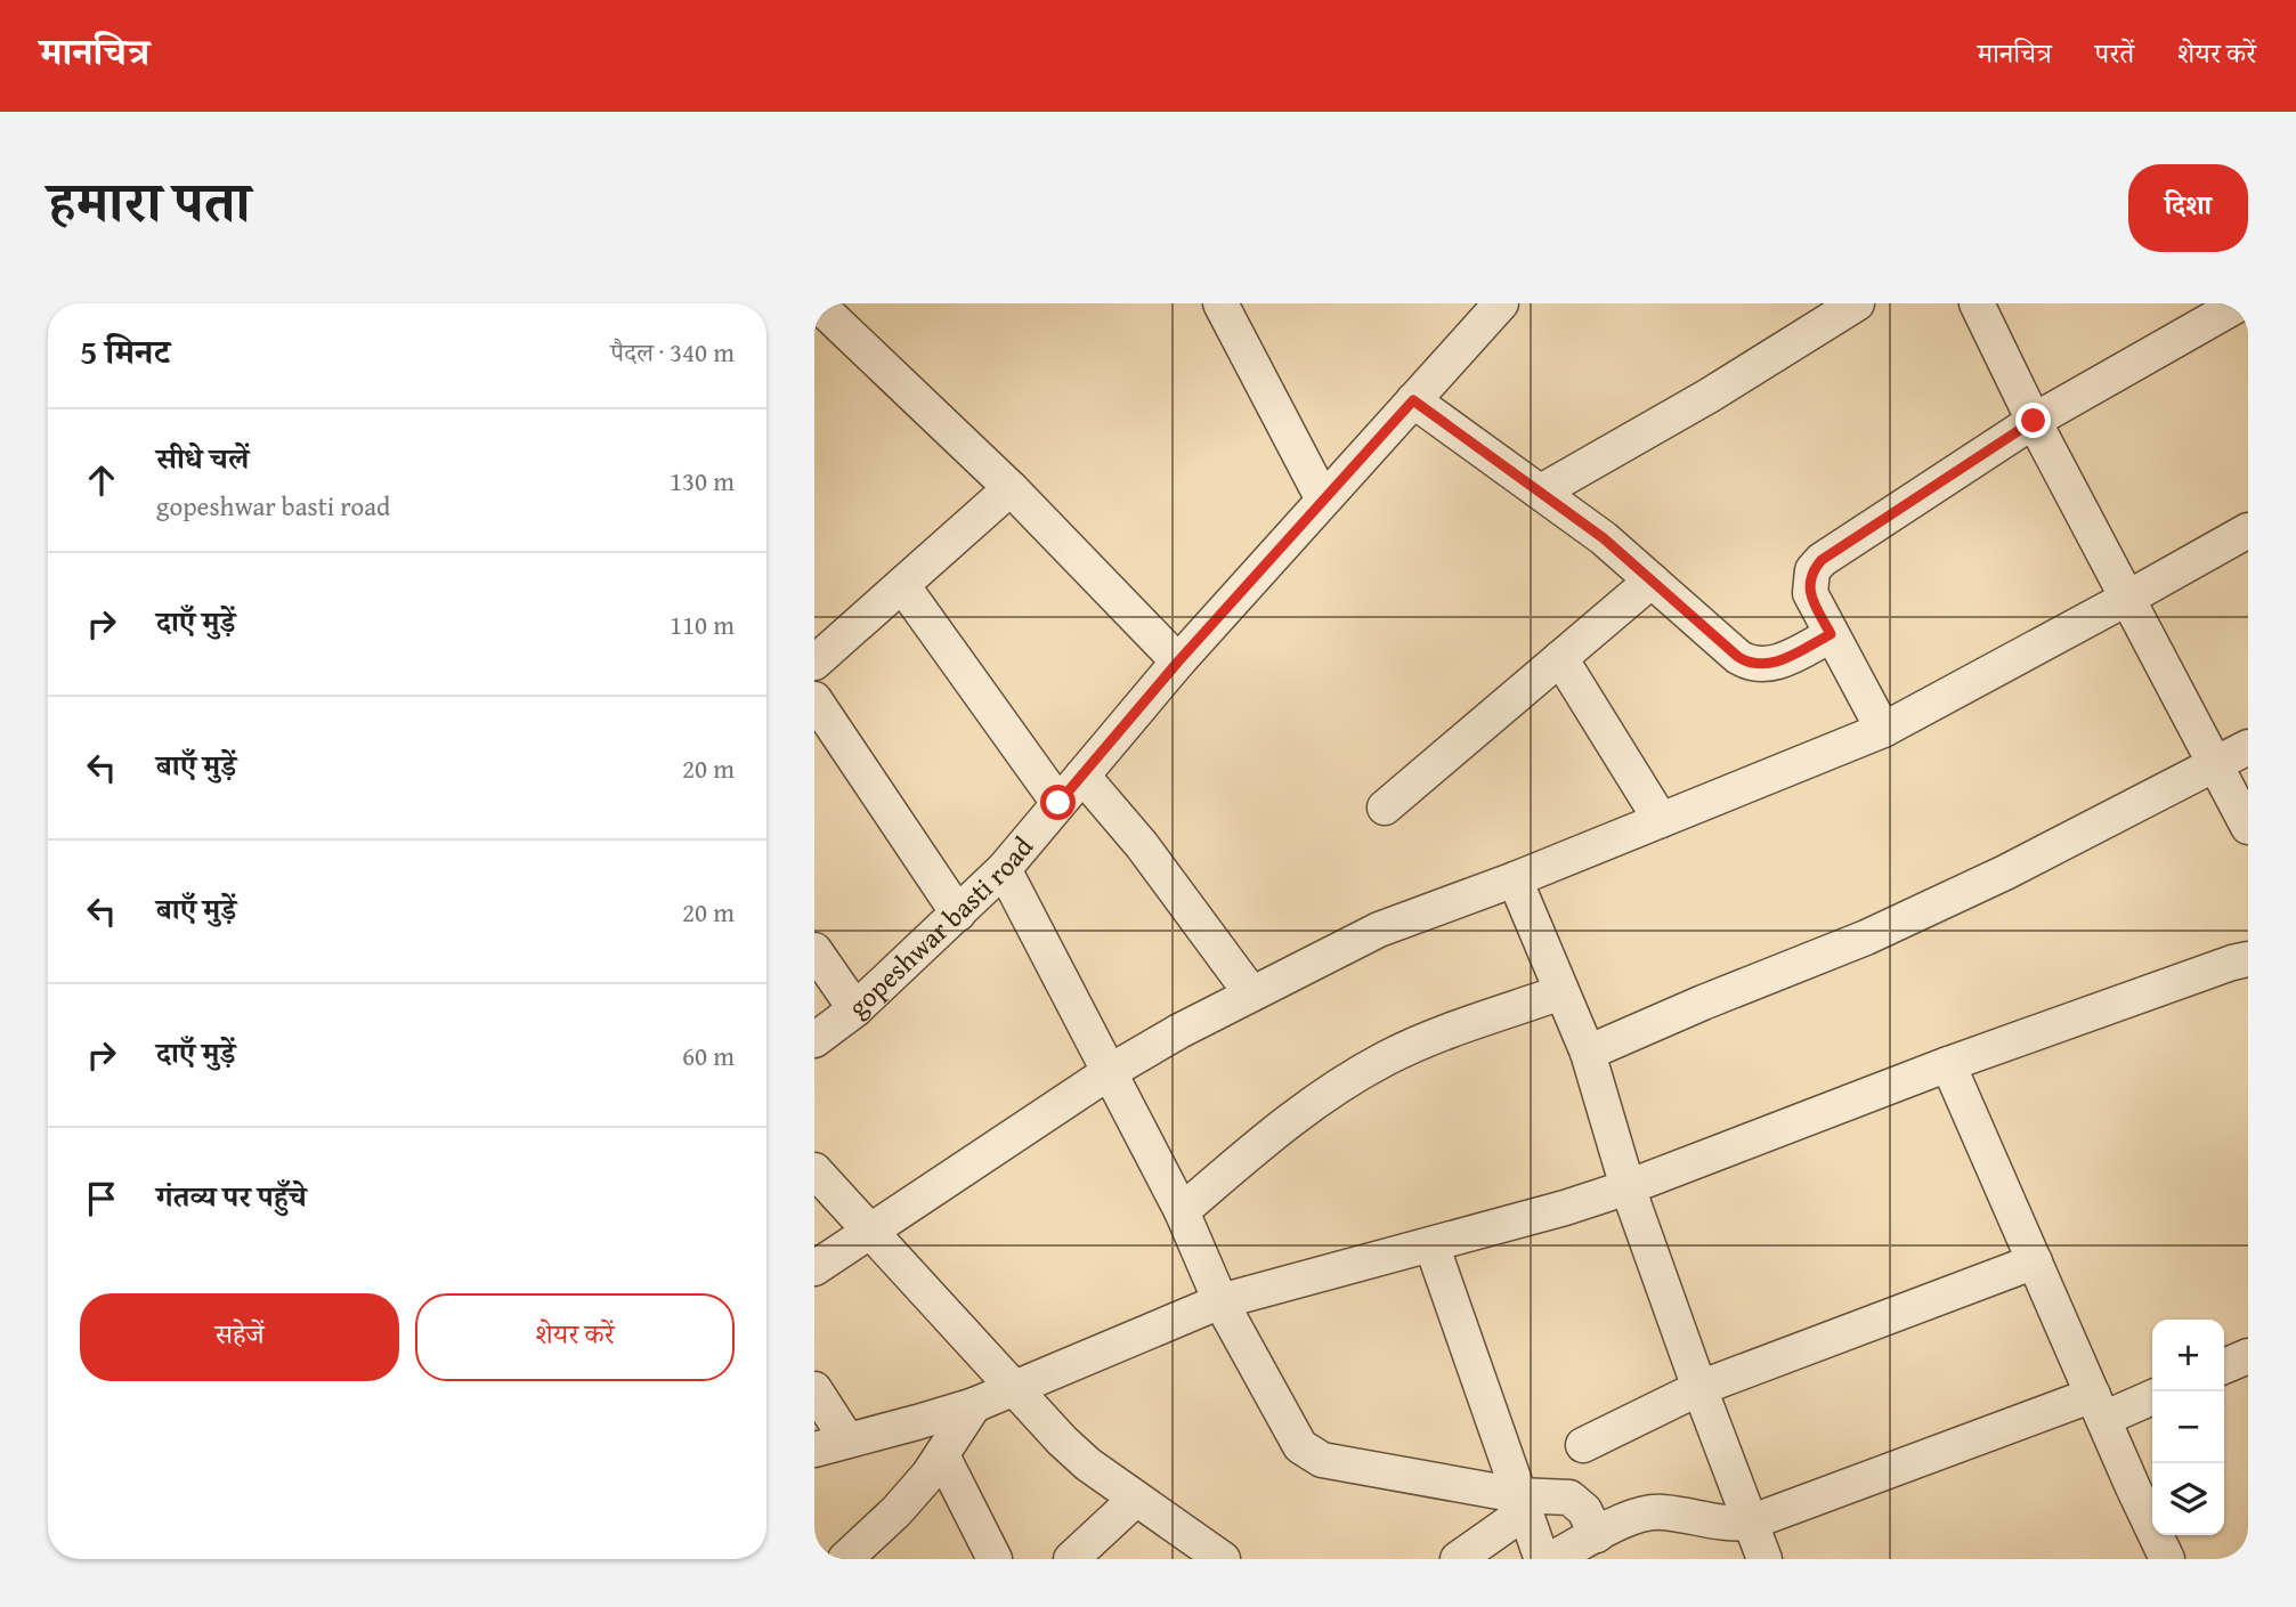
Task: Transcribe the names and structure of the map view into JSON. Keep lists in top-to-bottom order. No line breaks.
{"streets":{"street":["gopeshwar basti road"]},"page":{"header":"मानचित्र","nav":["मानचित्र","परतें","शेयर करें"],"title":"हमारा पता","buttons":["दिशा",["सहेजें","शेयर करें"]],"heading":["5 मिनट","पैदल · 340 m"],"list":[["सीधे चलें","gopeshwar basti road","130 m"],["दाएँ मुड़ें","110 m"],["बाएँ मुड़ें","20 m"],["बाएँ मुड़ें","20 m"],["दाएँ मुड़ें","60 m"],"गंतव्य पर पहुँचे"],"map_buttons":["+","−"]}}
